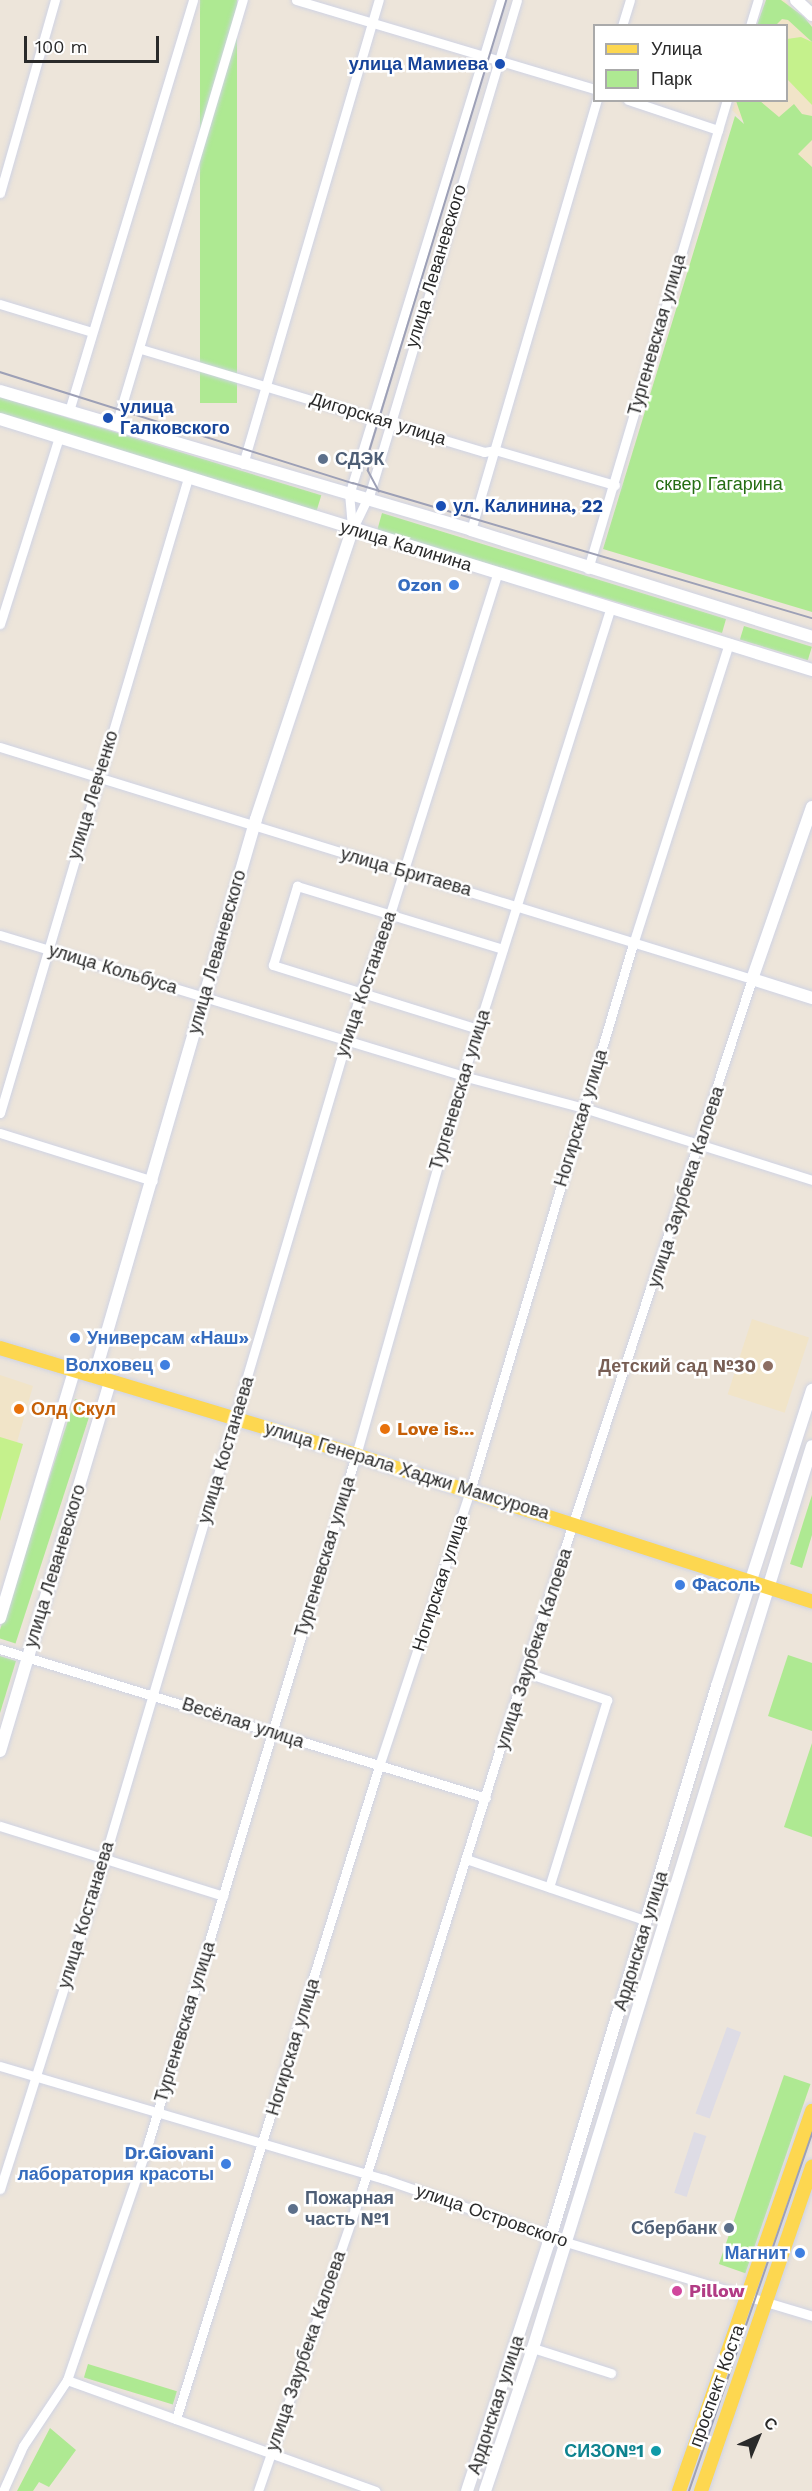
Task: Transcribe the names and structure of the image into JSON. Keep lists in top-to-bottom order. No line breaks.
{"streets":{"main road":["улица Леваневского","улица Калинина","улица Бритаева","улица Заурбека Калоева","улица Генерала Хаджи Мамсурова","Ардонская улица","проспект Коста"],"street":["Тургеневская улица","Дигорская улица","улица Левченко","улица Кольбуса","улица Костанаева","Ногирская улица","Весёлая улица","улица Островского"]},"crossings":[["улица Леваневского","Дигорская улица"],["улица Леваневского","улица Калинина"],["улица Леваневского","улица Бритаева"],["улица Леваневского","улица Кольбуса"],["улица Леваневского","улица Генерала Хаджи Мамсурова"],["улица Леваневского","Весёлая улица"],["Тургеневская улица","Дигорская улица"],["Тургеневская улица","улица Калинина"],["Тургеневская улица","улица Бритаева"],["Тургеневская улица","улица Кольбуса"],["Тургеневская улица","улица Генерала Хаджи Мамсурова"],["Тургеневская улица","Весёлая улица"],["Тургеневская улица","улица Островского"],["улица Калинина","улица Левченко"],["улица Калинина","улица Костанаева"],["улица Калинина","Ногирская улица"],["улица Левченко","улица Бритаева"],["улица Левченко","улица Кольбуса"],["улица Бритаева","улица Костанаева"],["улица Бритаева","Ногирская улица"],["улица Бритаева","улица Заурбека Калоева"],["улица Кольбуса","улица Костанаева"],["улица Кольбуса","Ногирская улица"],["улица Кольбуса","улица Заурбека Калоева"],["улица Костанаева","улица Генерала Хаджи Мамсурова"],["улица Костанаева","Весёлая улица"],["улица Костанаева","улица Островского"],["Ногирская улица","улица Генерала Хаджи Мамсурова"],["Ногирская улица","Весёлая улица"],["Ногирская улица","улица Островского"],["улица Заурбека Калоева","улица Генерала Хаджи Мамсурова"],["улица Заурбека Калоева","Весёлая улица"],["улица Заурбека Калоева","улица Островского"],["улица Генерала Хаджи Мамсурова","Ардонская улица"],["Ардонская улица","улица Островского"],["улица Островского","проспект Коста"]],"parks":["сквер Гагарина"],"places":["улица Мамиева","улица Галковского","СДЭК","ул. Калинина, 22","Ozon","Универсам «Наш»","Волховец","Детский сад №30","Олд Скул","Love is...","Фасоль","Dr.Giovani лаборатория красоты","Пожарная часть №1","Сбербанк","Магнит","Pillow","СИЗО№1"],"legend":["Улица","Парк"],"scale_bar":"100 m","north":"top right"}
